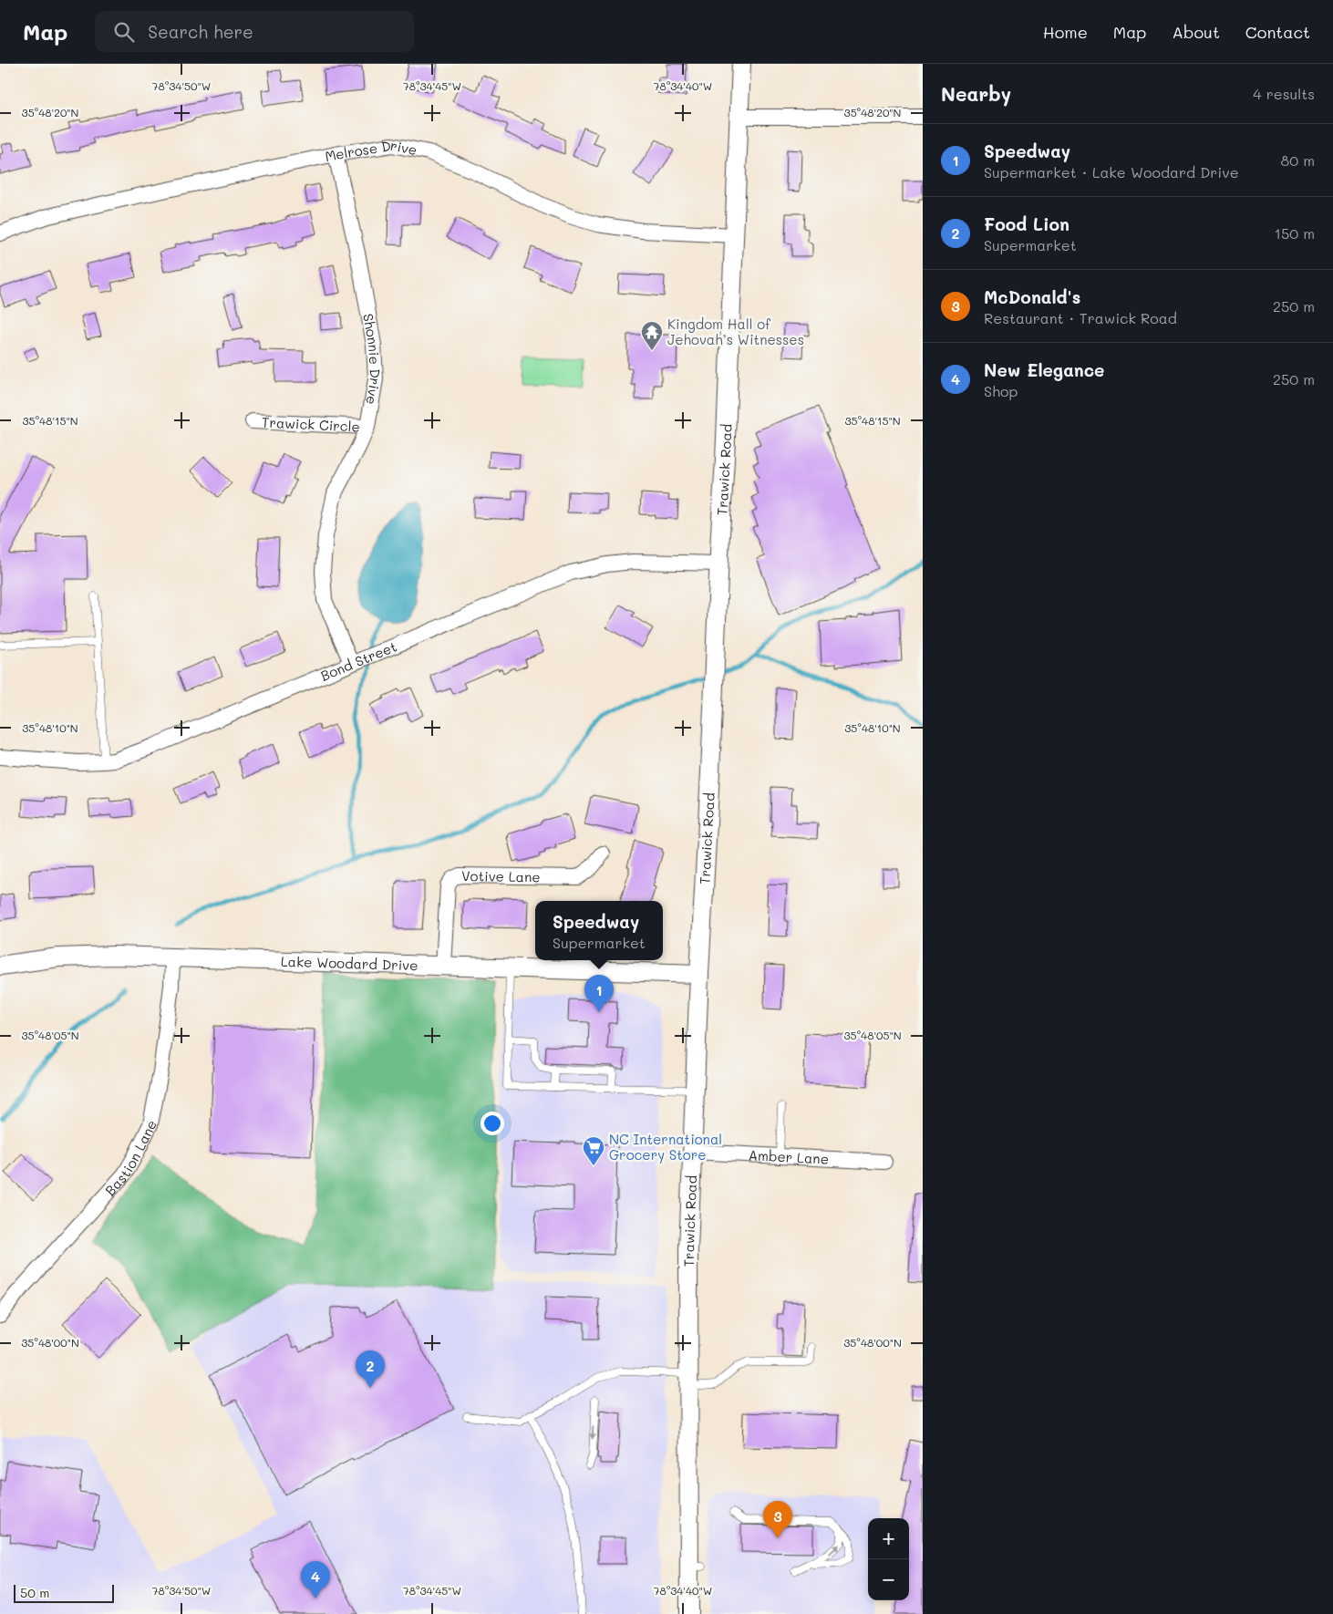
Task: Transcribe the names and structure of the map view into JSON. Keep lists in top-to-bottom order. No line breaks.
{"streets":{"street":["Melrose Drive","Shonnie Drive","Trawick Circle","Trawick Road","Bond Street","Votive Lane","Lake Woodard Drive","Bastion Lane","Amber Lane"]},"crossings":[["Melrose Drive","Shonnie Drive"],["Melrose Drive","Trawick Road"],["Shonnie Drive","Trawick Circle"],["Shonnie Drive","Bond Street"],["Trawick Road","Bond Street"],["Trawick Road","Lake Woodard Drive"],["Trawick Road","Amber Lane"],["Votive Lane","Lake Woodard Drive"],["Lake Woodard Drive","Bastion Lane"]],"places":{"temple":["Kingdom Hall of Jehovah’s Witnesses"],"supermarket":["NC International Grocery Store"]},"scale_bar":"50 m","page":{"header":"Map","search":"Search here","nav":["Home","Map","About","Contact"],"heading":["Nearby","4 results"],"list":[{"mark":"1","name":"Speedway","note":"Supermarket · Lake Woodard Drive","value":"80 m"},{"mark":"2","name":"Food Lion","note":"Supermarket","value":"150 m"},{"mark":"3","name":"McDonald's","note":"Restaurant · Trawick Road","value":"250 m"},{"mark":"4","name":"New Elegance","note":"Shop","value":"250 m"}],"popup":["Speedway","Supermarket"],"pins":["1","2","3","4"],"map_buttons":["+","−"],"scale":"50 m"},"coordinates":["78°34'50\"W","78°34'45\"W","78°34'40\"W","35°48'20\"N","35°48'15\"N","35°48'10\"N","35°48'05\"N","35°48'00\"N"]}
